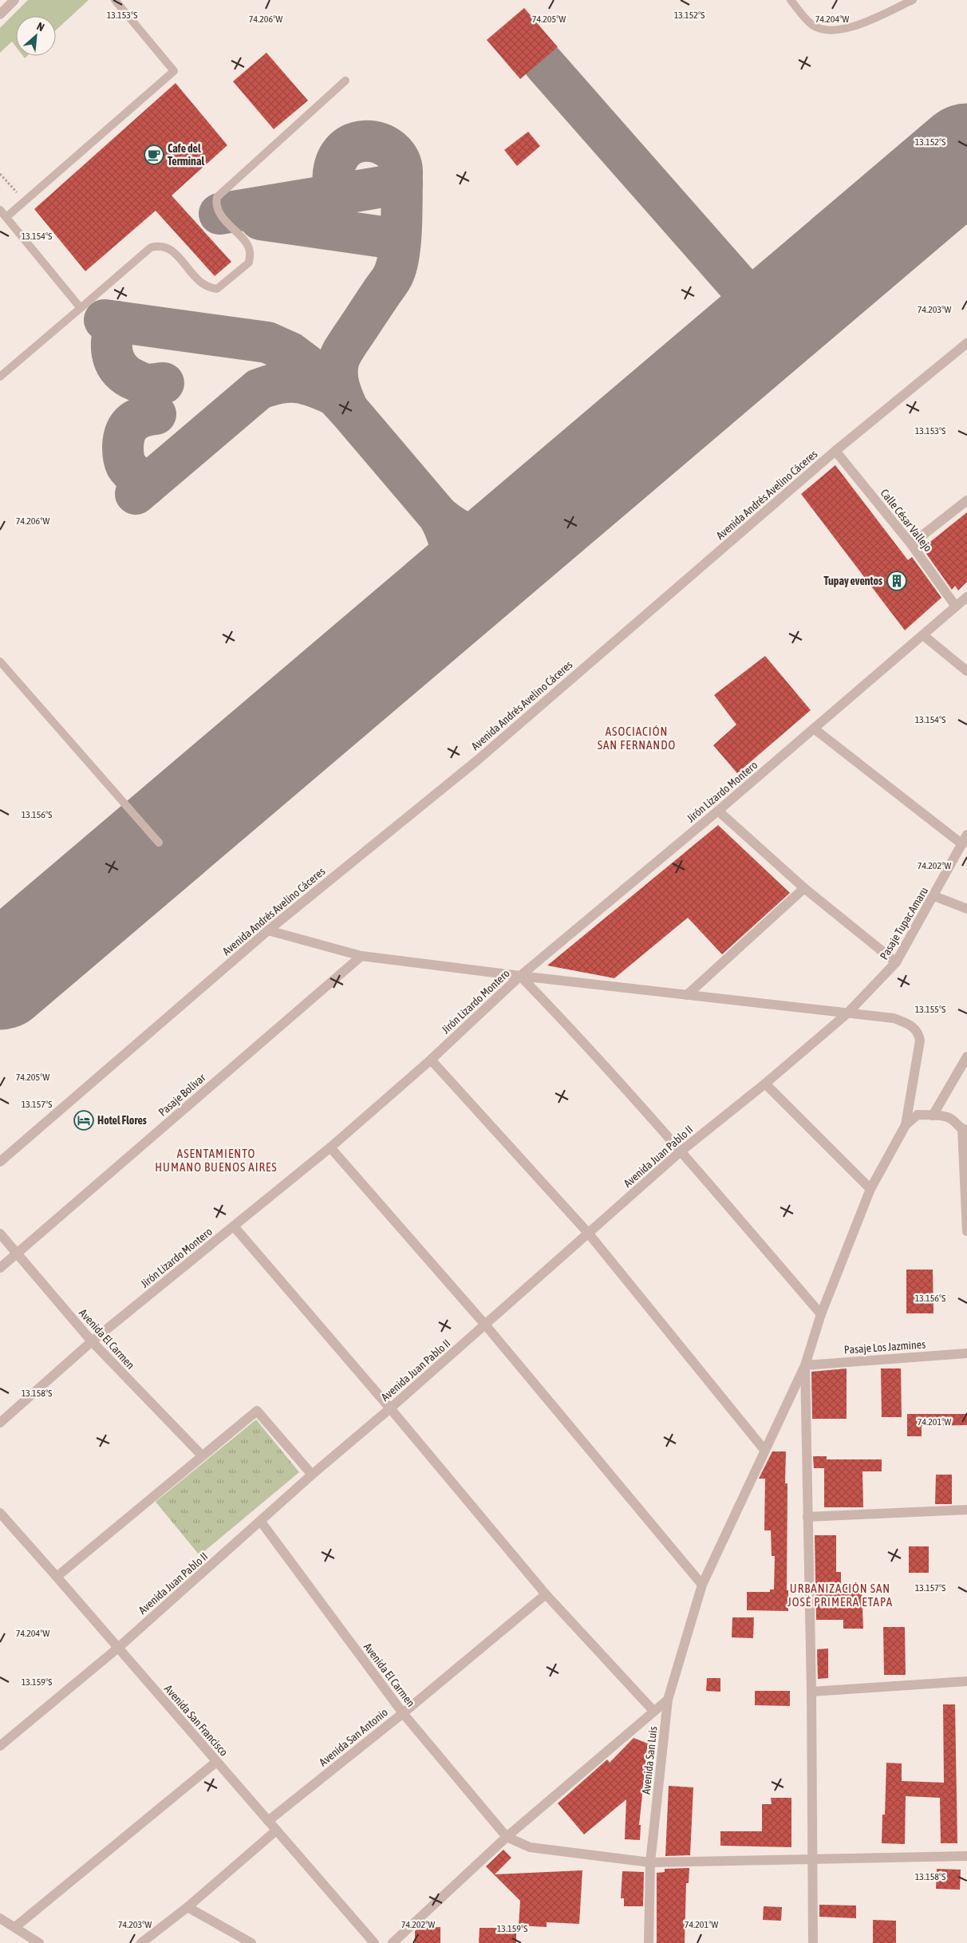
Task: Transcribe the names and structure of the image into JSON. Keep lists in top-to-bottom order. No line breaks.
{"streets":{"street":["Avenida Andrés Avelino Cáceres","Calle César Vallejo","Jirón Lizardo Montero","Pasaje Tupac Amaru","Pasaje Bolívar","Avenida Juan Pablo II","Avenida El Carmen","Pasaje Los Jazmines","Avenida San Francisco","Avenida San Antonio","Avenida San Luis"]},"crossings":[["Avenida Andrés Avelino Cáceres","Calle César Vallejo"],["Calle César Vallejo","Jirón Lizardo Montero"],["Jirón Lizardo Montero","Avenida El Carmen"],["Pasaje Tupac Amaru","Avenida Juan Pablo II"],["Pasaje Bolívar","Avenida El Carmen"],["Avenida Juan Pablo II","Avenida El Carmen"],["Avenida Juan Pablo II","Avenida San Francisco"],["Avenida El Carmen","Avenida San Antonio"],["Pasaje Los Jazmines","Avenida San Luis"],["Avenida San Francisco","Avenida San Antonio"]],"districts":["ASOCIACIÓN SAN FERNANDO","ASENTAMIENTO HUMANO BUENOS AIRES","URBANIZACIÓN SAN JOSÉ PRIMERA ETAPA"],"places":{"cafe":["Cafe del Terminal"],"building":["Tupay eventos"],"hotel":["Hotel Flores"]},"north":"top right","coordinates":["13.153°S","13.152°S","74.206°W","74.205°W","74.204°W","13.154°S","74.203°W","13.156°S","74.202°W","13.155°S","13.157°S","13.158°S","74.201°W","13.159°S"]}
